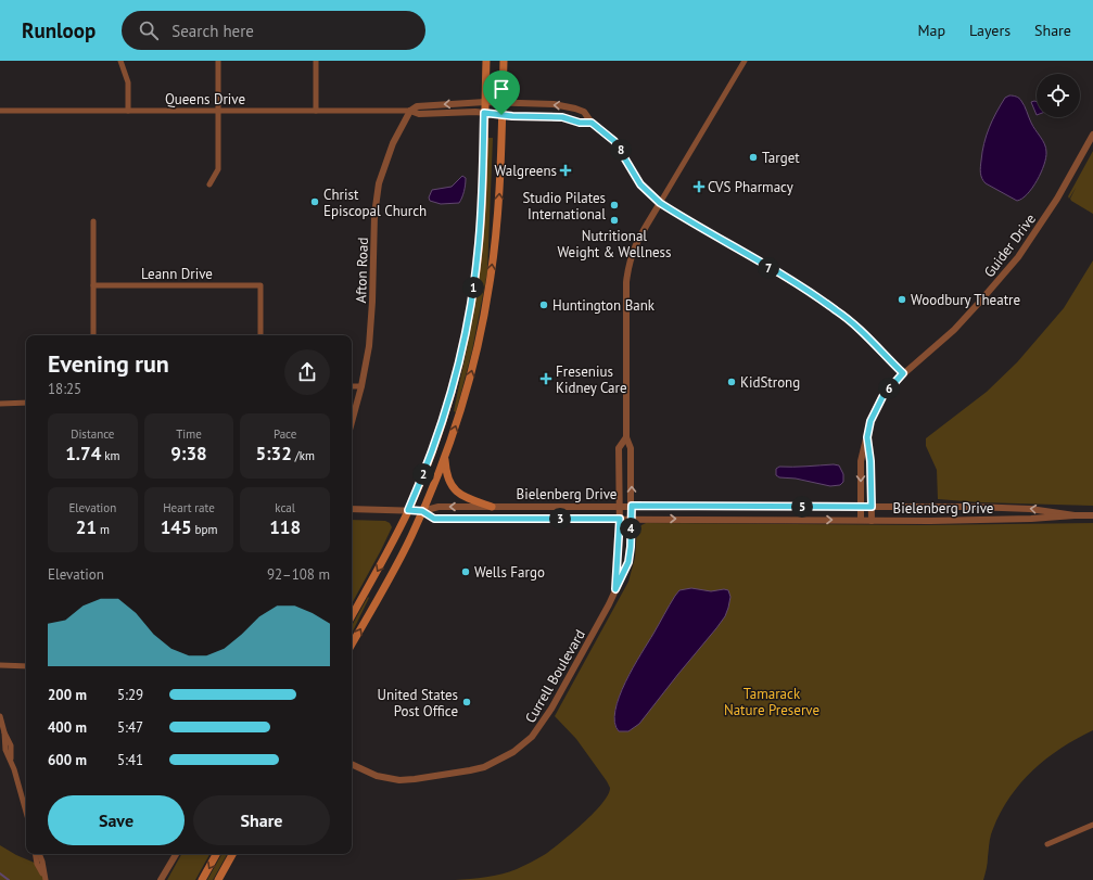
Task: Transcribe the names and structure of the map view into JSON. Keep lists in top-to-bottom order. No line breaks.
{"streets":{"street":["Queens Drive","Guider Drive","Afton Road","Leann Drive","Bielenberg Drive","Currell Boulevard"]},"crossings":[["Queens Drive","Guider Drive"],["Queens Drive","Afton Road"],["Queens Drive","Currell Boulevard"],["Guider Drive","Bielenberg Drive"],["Bielenberg Drive","Currell Boulevard"]],"parks":["Tamarack Nature Preserve"],"places":{"other":["Target","Christ Episcopal Church","Studio Pilates International","Nutritional Weight & Wellness","Woodbury Theatre","Huntington Bank","KidStrong","Wells Fargo","United States Post Office"],"health":["Walgreens","CVS Pharmacy","Fresenius Kidney Care"]},"page":{"header":"Runloop","search":"Search here","nav":["Map","Layers","Share"],"pins":["8","7","1","6","2","5","3","4"],"heading":["Evening run","18:25"],"stats":[["Distance","1.74 km"],["Time","9:38"],["Pace","5:32 /km"],["Elevation","21 m"],["Heart rate","145 bpm"],["kcal","118"]],"chart":["Elevation","92–108 m"],"list":[{"name":"200 m","note":"5:29"},{"name":"400 m","note":"5:47"},{"name":"600 m","note":"5:41"}],"buttons":["Save","Share"]}}
